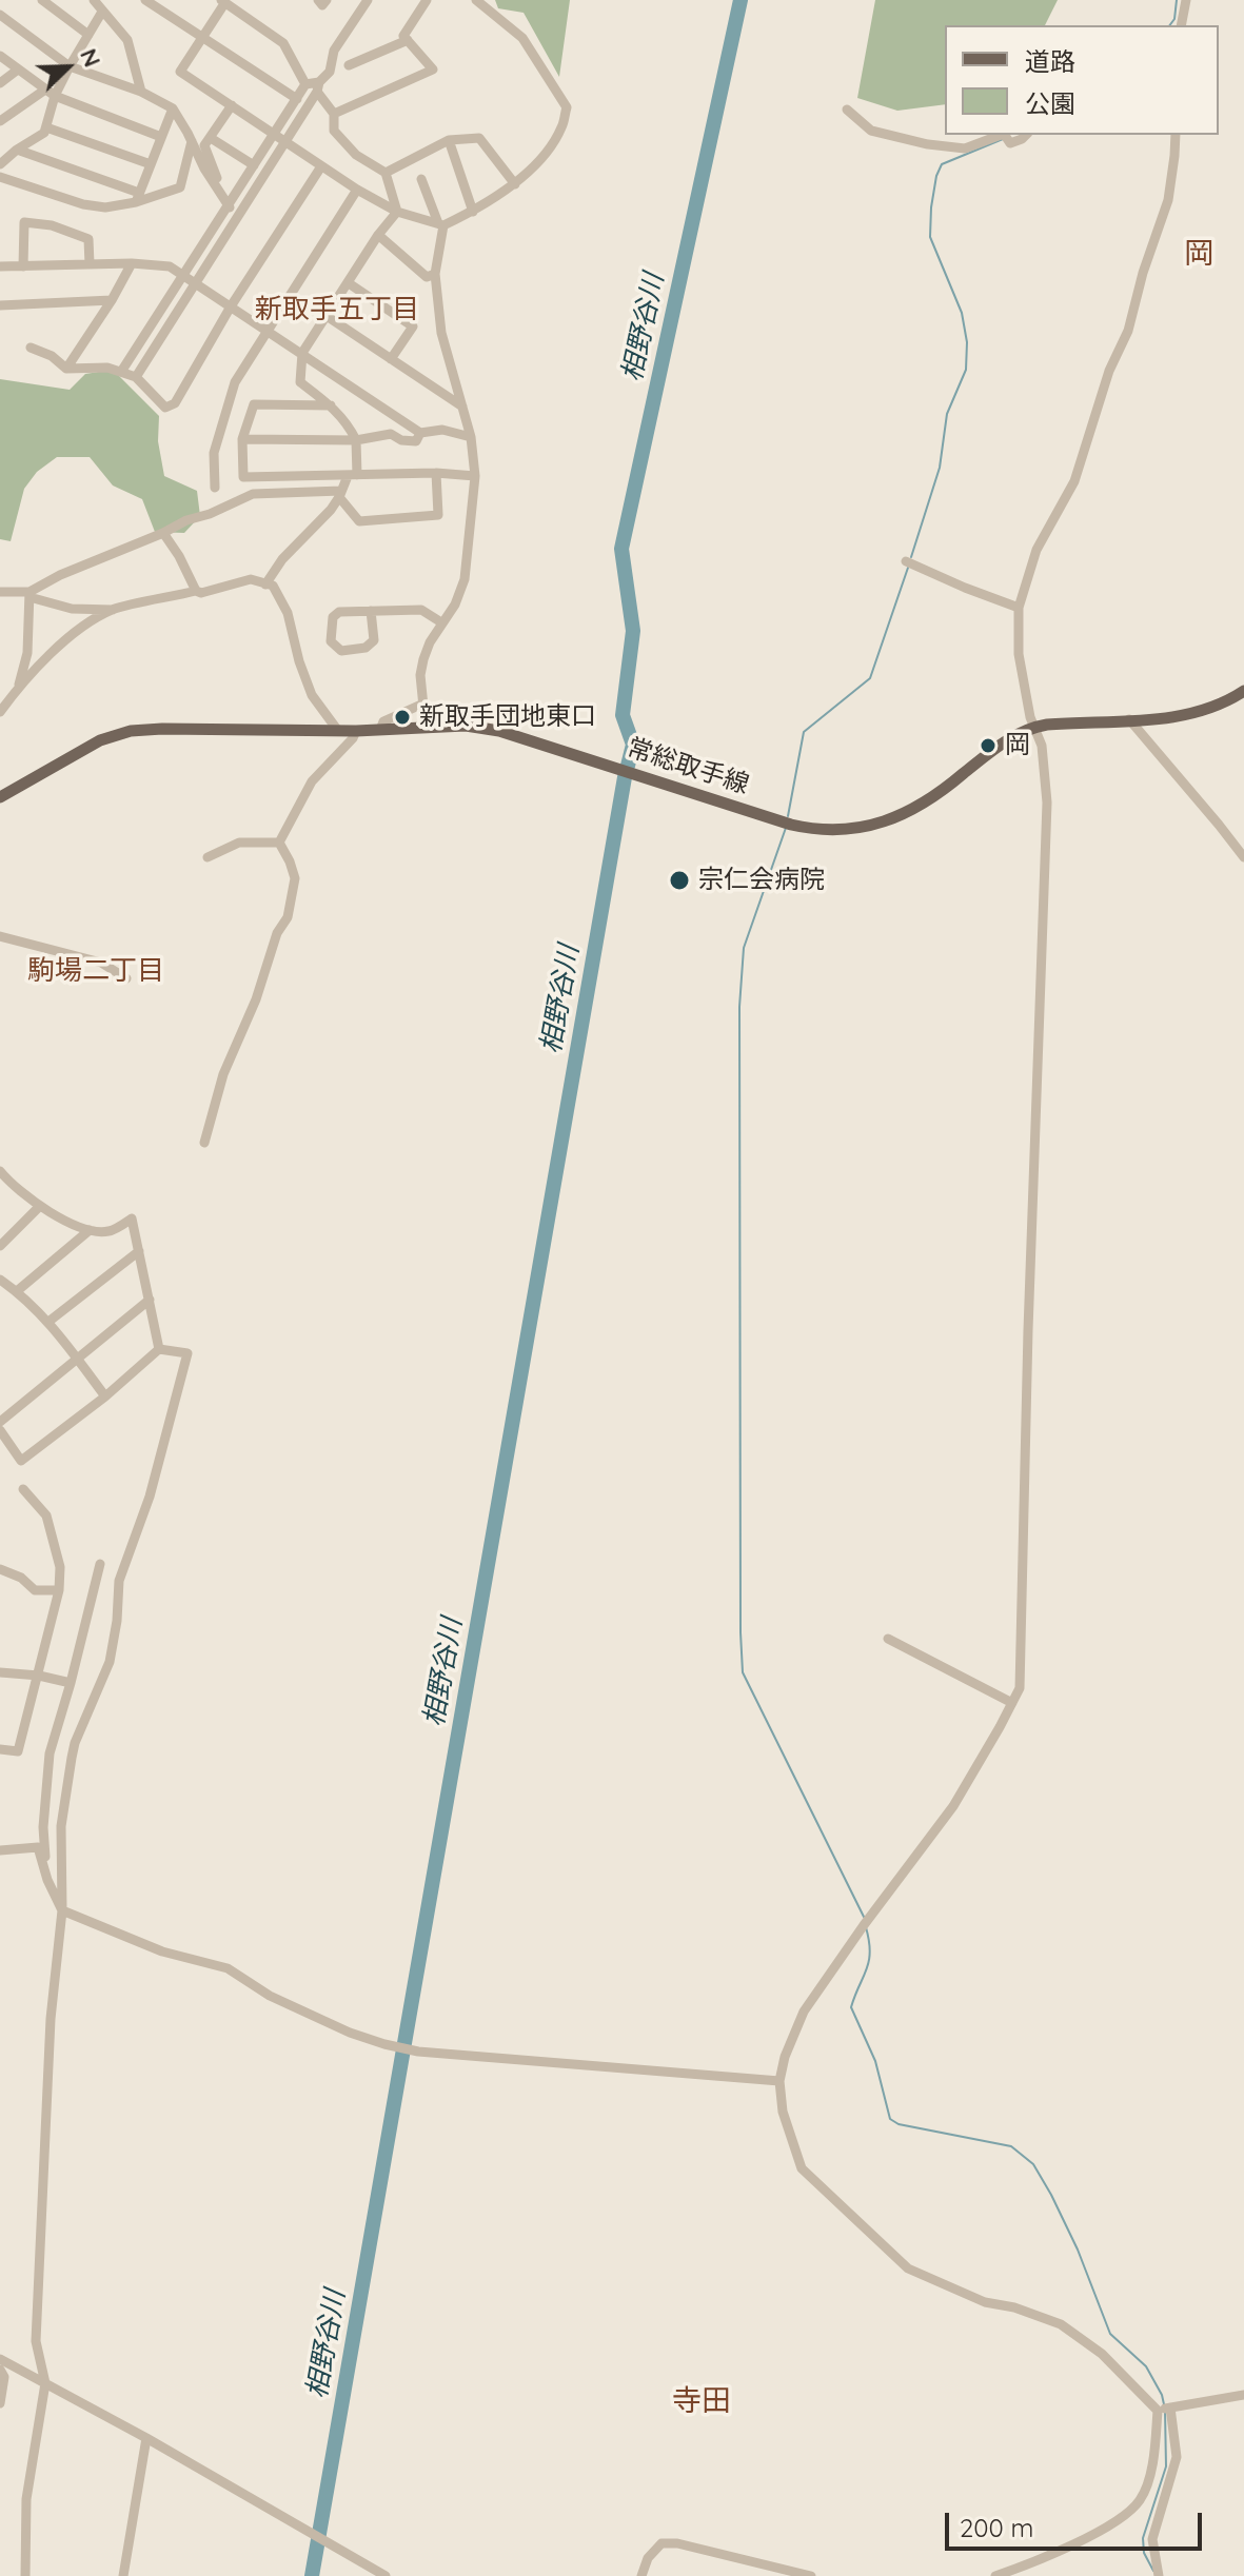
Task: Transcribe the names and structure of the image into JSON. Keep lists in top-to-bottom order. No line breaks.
{"streets":{"main road":["常総取手線"]},"districts":["岡","新取手五丁目","駒場二丁目","寺田"],"water":["相野谷川"],"places":["新取手団地東口","岡","宗仁会病院"],"legend":["道路","公園"],"scale_bar":"200 m","north":"top right"}
